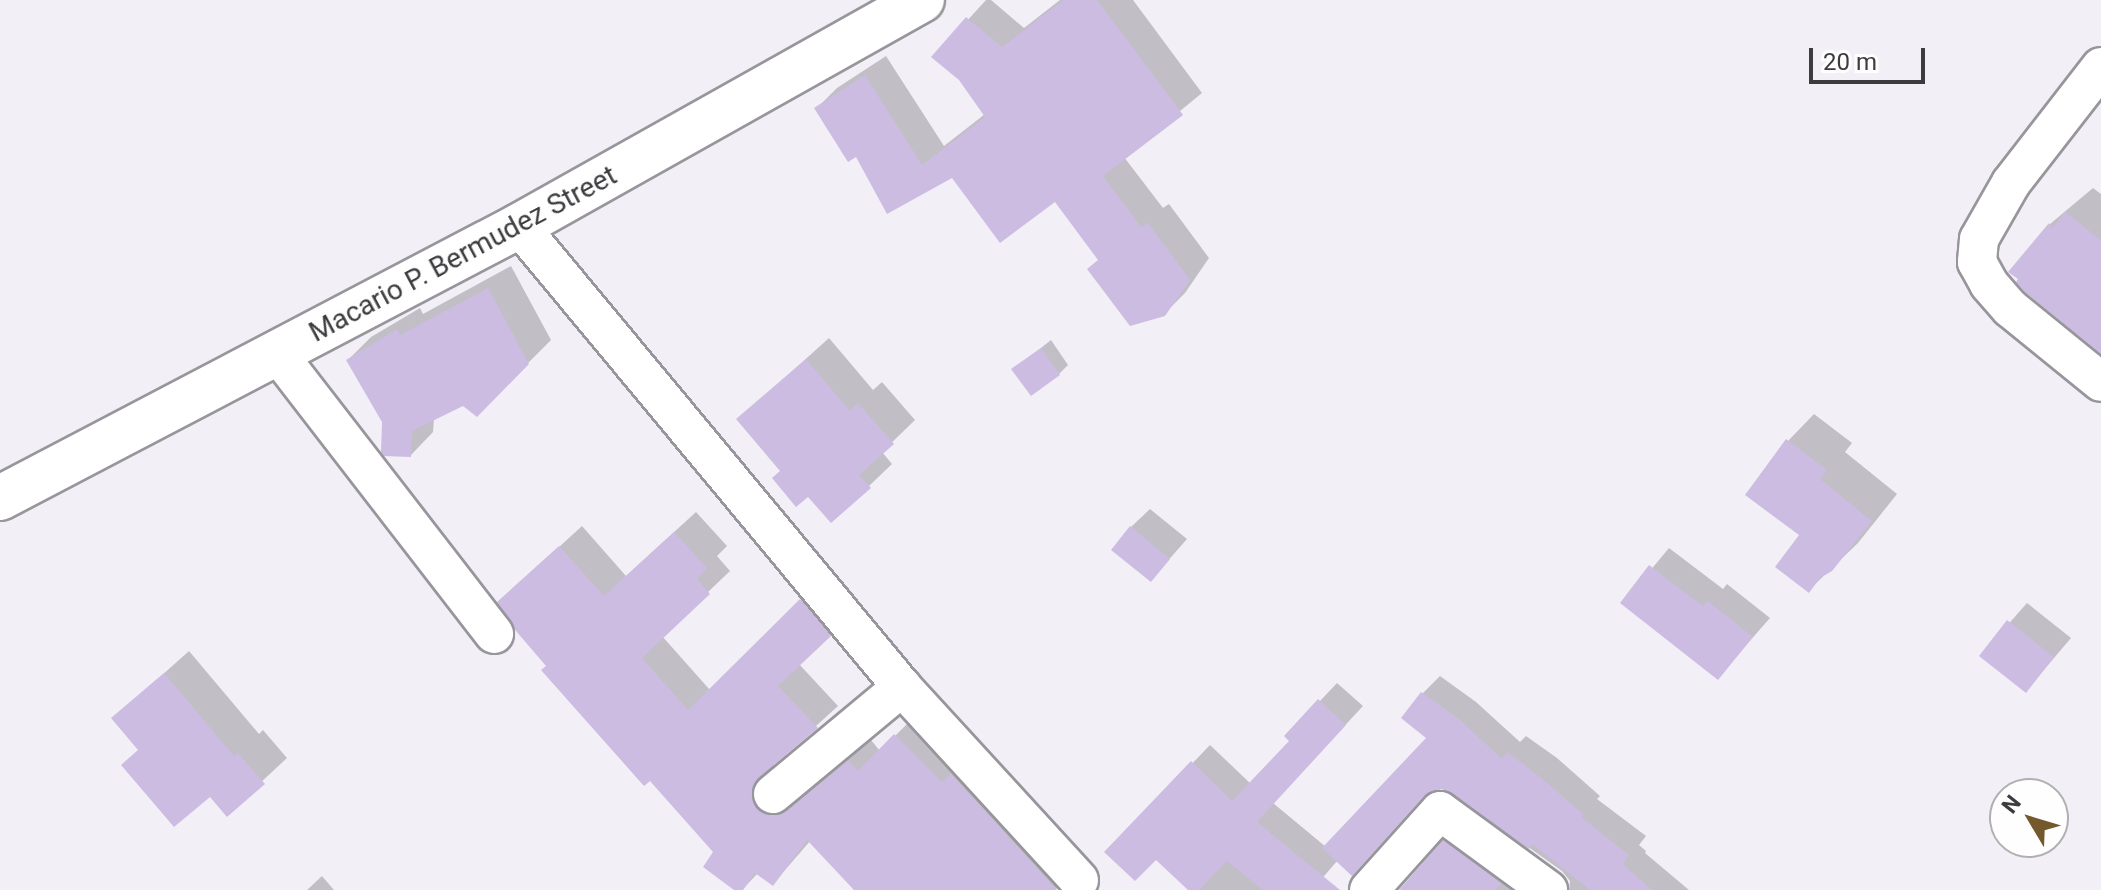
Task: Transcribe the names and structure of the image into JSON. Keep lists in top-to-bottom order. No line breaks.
{"streets":{"main road":["Macario P. Bermudez Street"]},"scale_bar":"20 m","north":"top left"}
